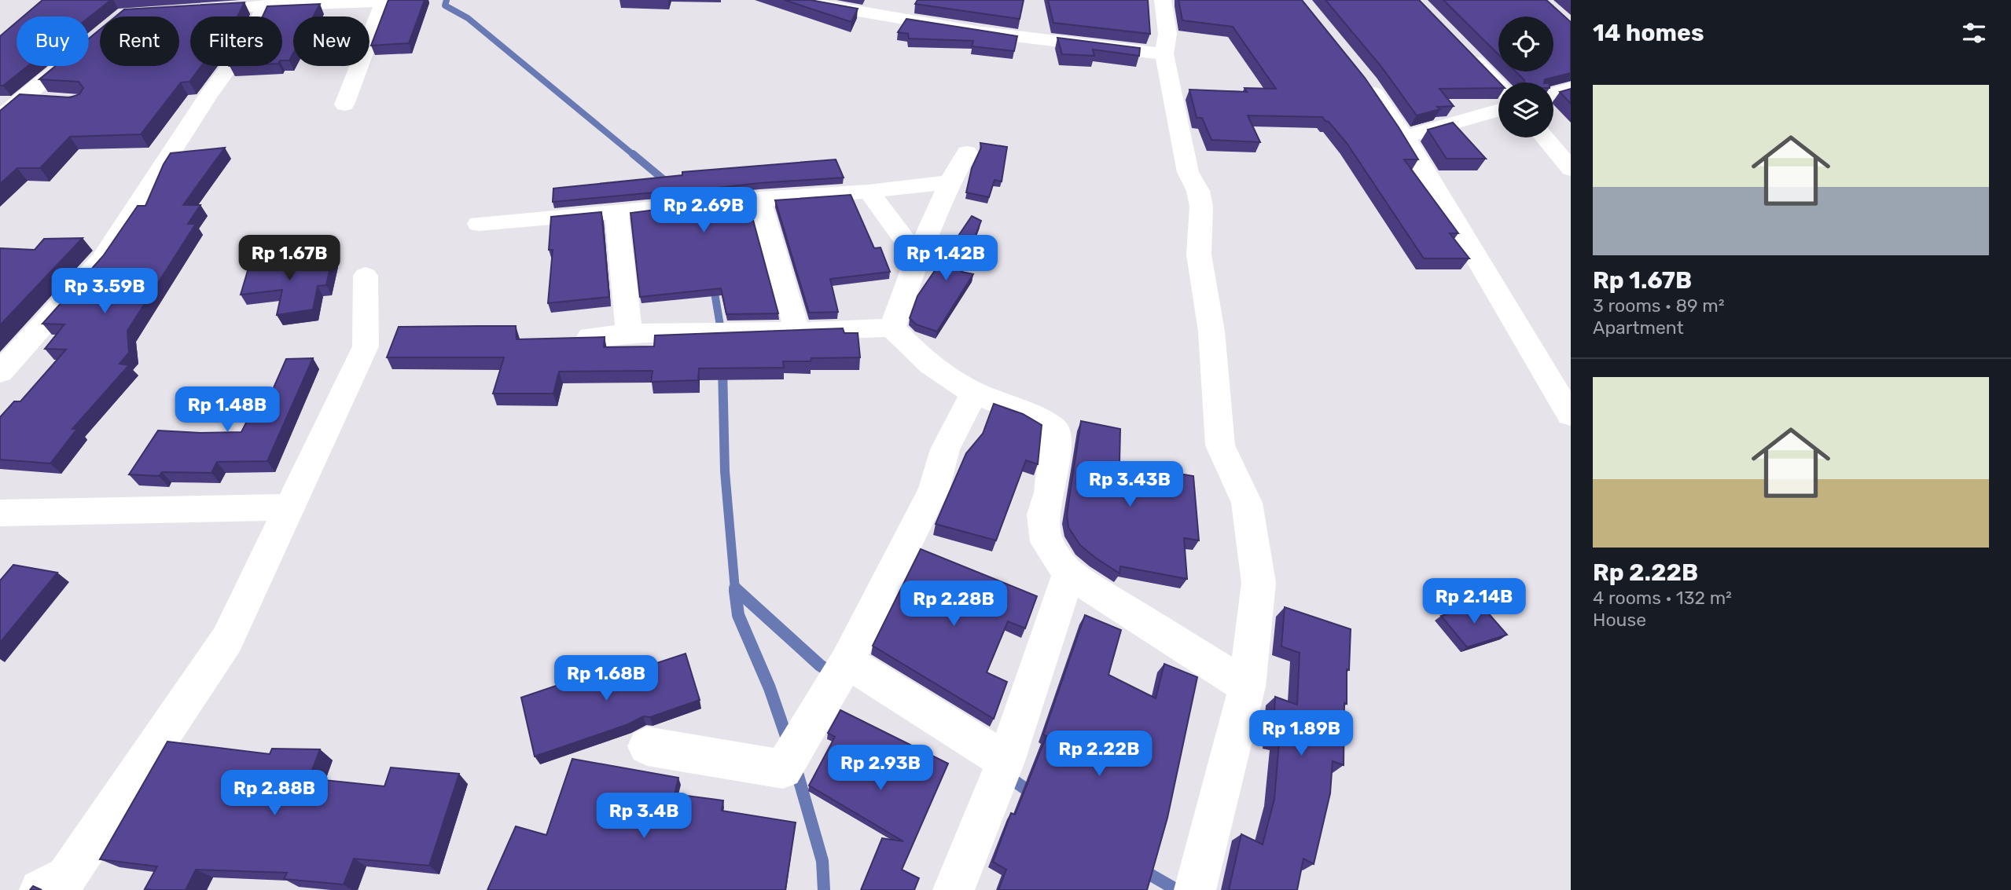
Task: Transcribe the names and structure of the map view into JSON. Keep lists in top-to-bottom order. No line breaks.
{"page":{"heading":"14 homes","chip":["Buy","Rent","Filters","New"],"list":[{"name":"Rp 1.67B","note":"3 rooms · 89 m² · Apartment"},{"name":"Rp 2.22B","note":"4 rooms · 132 m² · House"}],"price":["Rp 2.69B","Rp 1.67B","Rp 1.42B","Rp 3.59B","Rp 1.48B","Rp 3.43B","Rp 2.14B","Rp 2.28B","Rp 1.68B","Rp 1.89B","Rp 2.22B","Rp 2.93B","Rp 2.88B","Rp 3.4B"]}}
